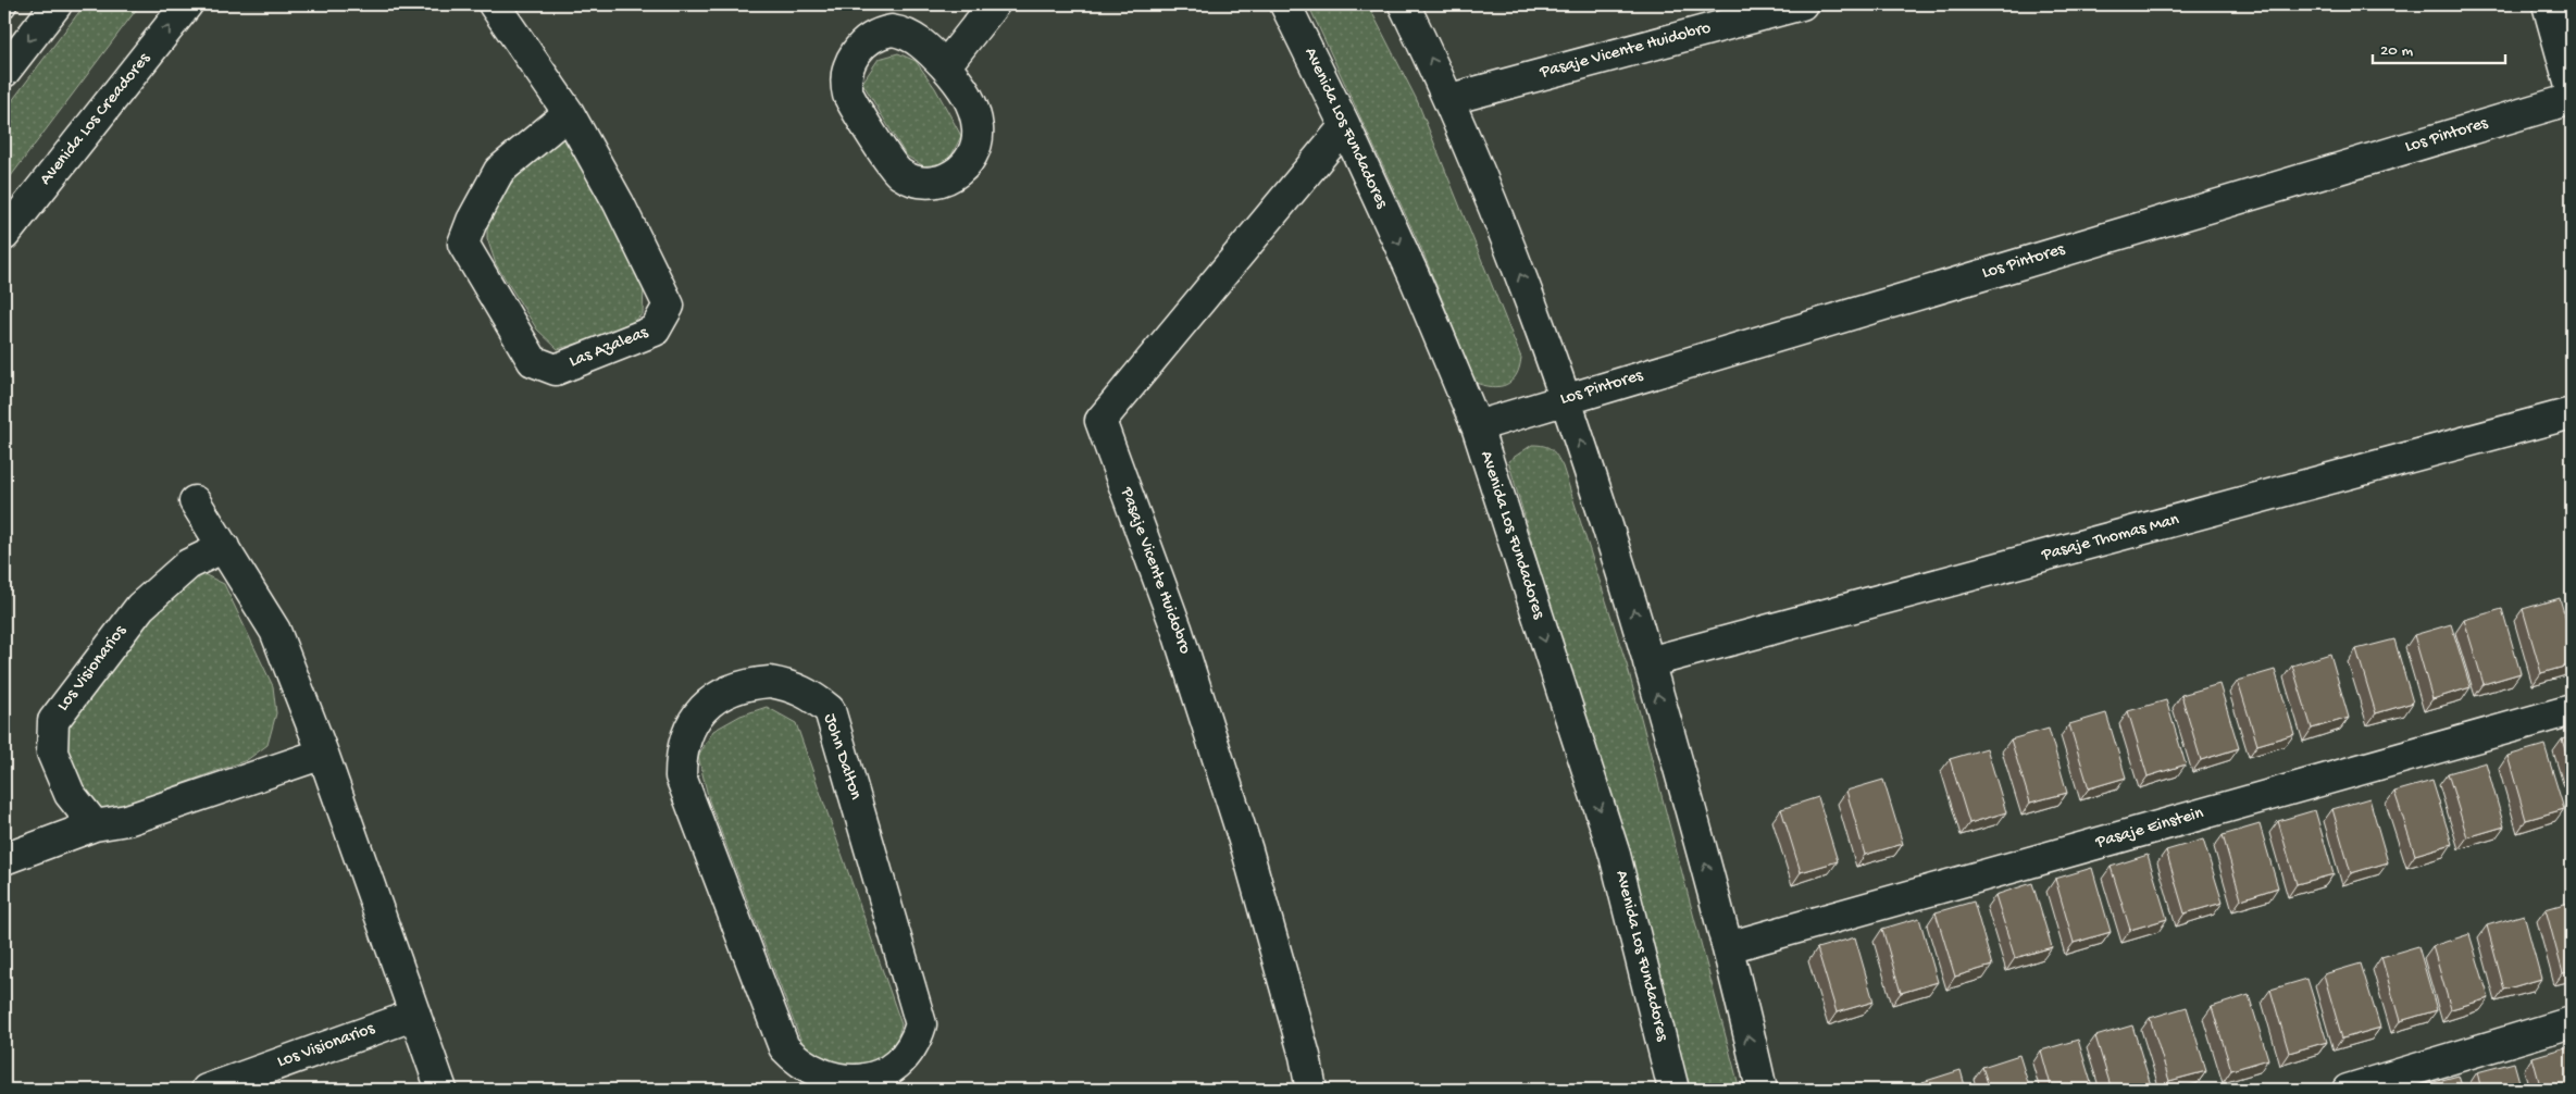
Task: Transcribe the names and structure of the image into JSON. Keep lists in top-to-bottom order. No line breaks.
{"streets":{"street":["Pasaje Vicente Huidobro","Avenida Los Creadores","Avenida Los Fundadores","Los Pintores","Las Azaleas","Pasaje Thomas Man","Los Visionarios","John Dalton","Pasaje Einstein"]},"crossings":[["Pasaje Vicente Huidobro","Avenida Los Fundadores"],["Avenida Los Fundadores","Los Pintores"]],"one_way":["Avenida Los Creadores"],"scale_bar":"20 m"}
